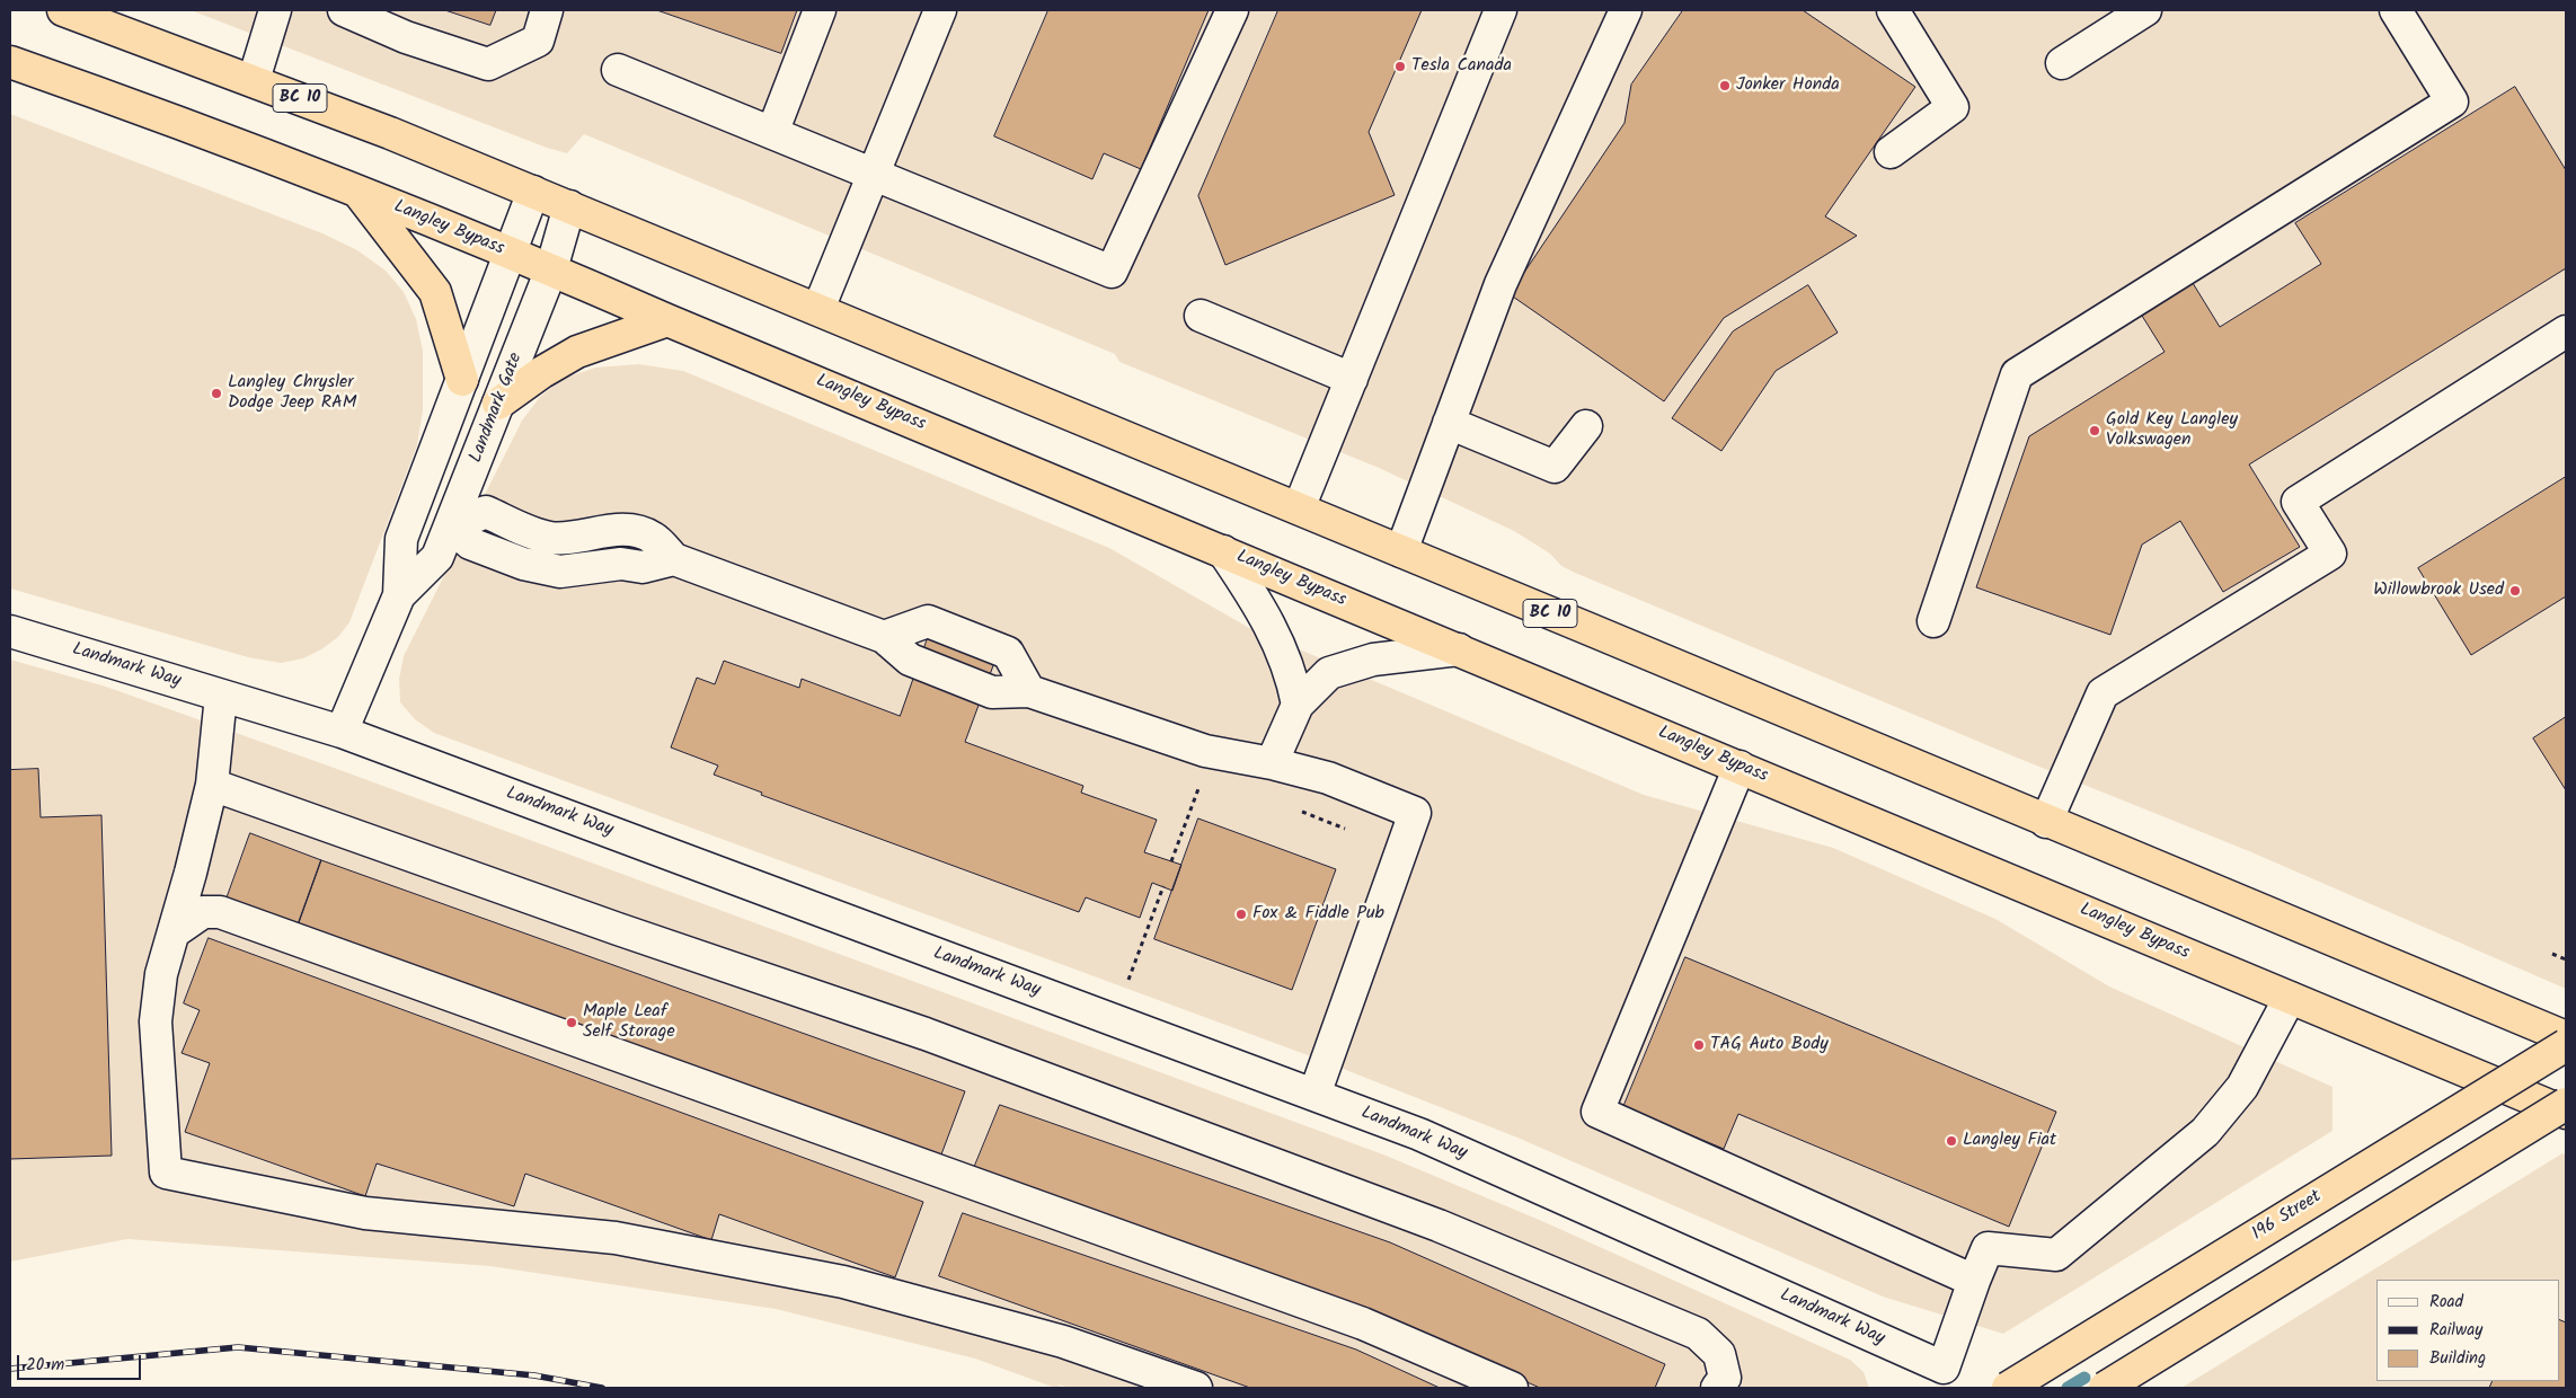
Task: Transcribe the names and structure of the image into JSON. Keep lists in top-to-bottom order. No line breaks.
{"streets":{"main road":["BC 10","Langley Bypass","196 Street"],"street":["Landmark Gate","Landmark Way"]},"crossings":[["BC 10","Landmark Gate"],["Langley Bypass","Landmark Gate"],["Landmark Gate","Landmark Way"]],"places":["Tesla Canada","Jonker Honda","Langley Chrysler Dodge Jeep RAM","Gold Key Langley Volkswagen","Willowbrook Used","Fox & Fiddle Pub","Maple Leaf Self Storage","TAG Auto Body","Langley Fiat"],"legend":["Road","Railway","Building"],"scale_bar":"20 m"}
